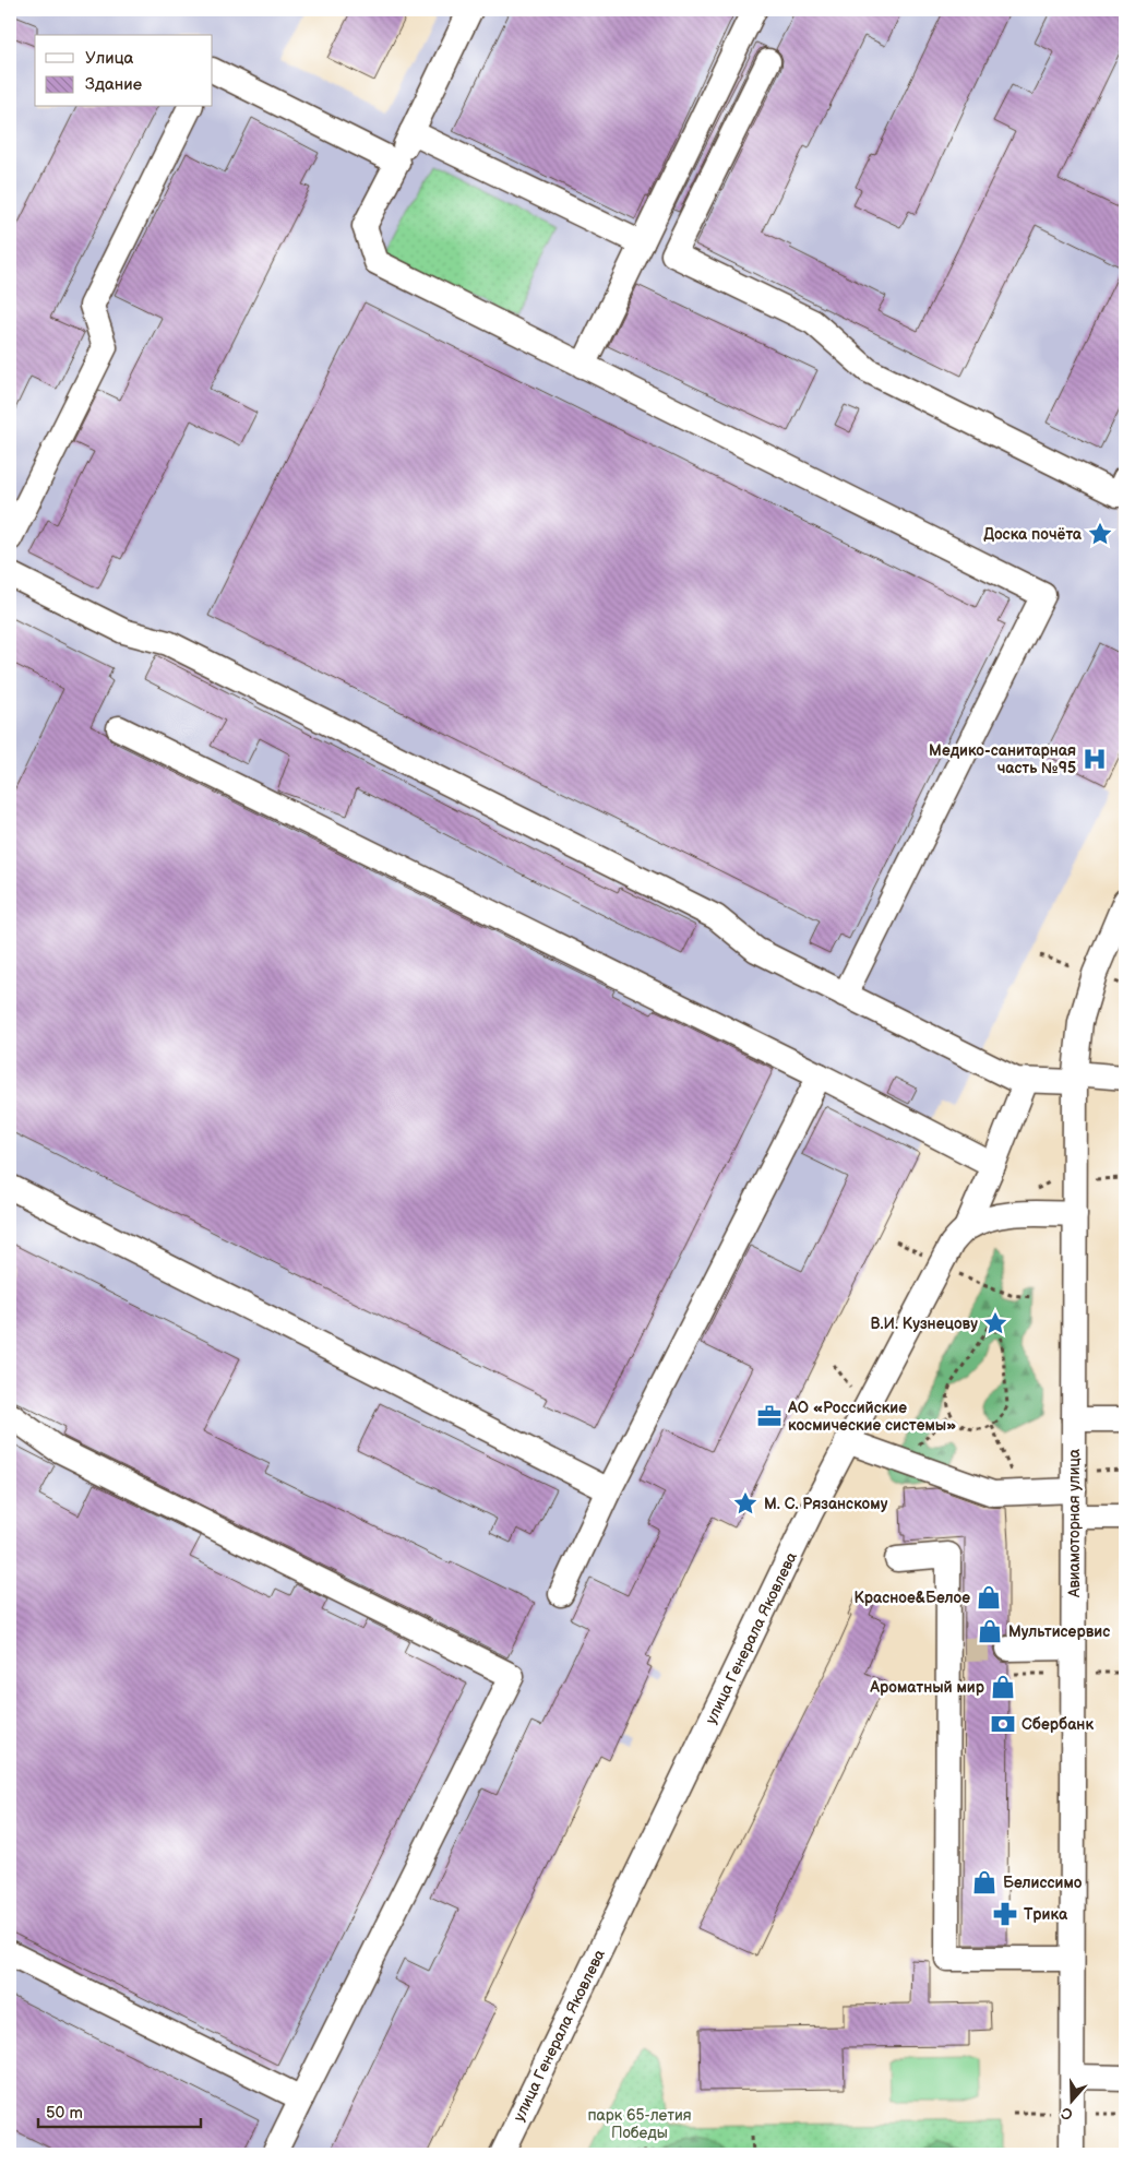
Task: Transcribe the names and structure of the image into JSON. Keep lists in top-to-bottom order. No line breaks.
{"streets":{"street":["Авиамоторная улица","улица Генерала Яковлева"]},"crossings":[["Авиамоторная улица","улица Генерала Яковлева"]],"parks":["парк 65-летия Победы"],"places":{"place":["Доска почёта","В.И. Кузнецову","М. С. Рязанскому"],"hospital":["Медико-санитарная часть №95"],"office":["АО «Российские космические системы»"],"shop":["Красное&Белое","Мультисервис","Ароматный мир","Белиссимо"],"bank":["Сбербанк"],"pharmacy":["Трика"]},"legend":["Улица","Здание"],"scale_bar":"50 m","north":"bottom"}
